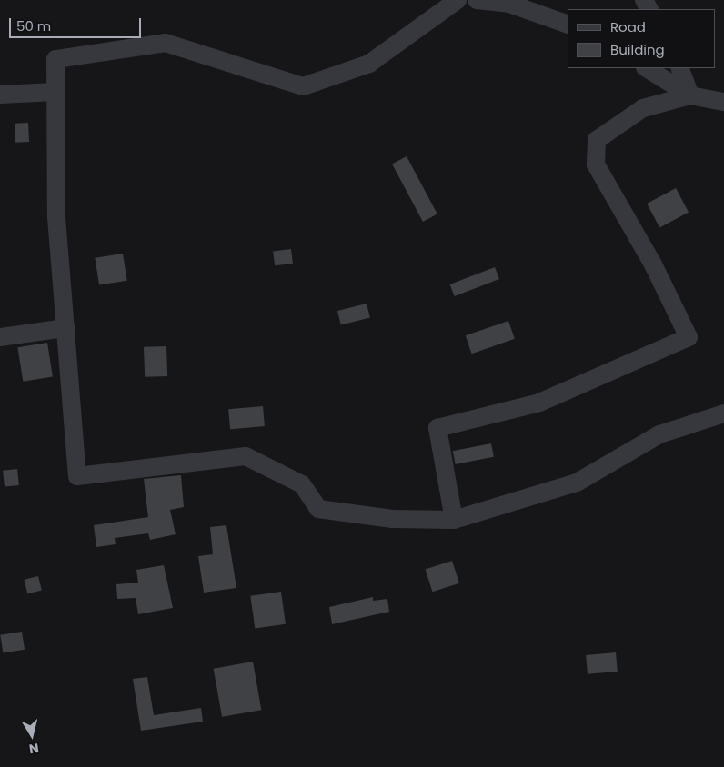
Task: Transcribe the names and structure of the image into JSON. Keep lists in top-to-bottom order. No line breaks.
{"legend":["Road","Building"],"scale_bar":"50 m","north":"bottom"}
